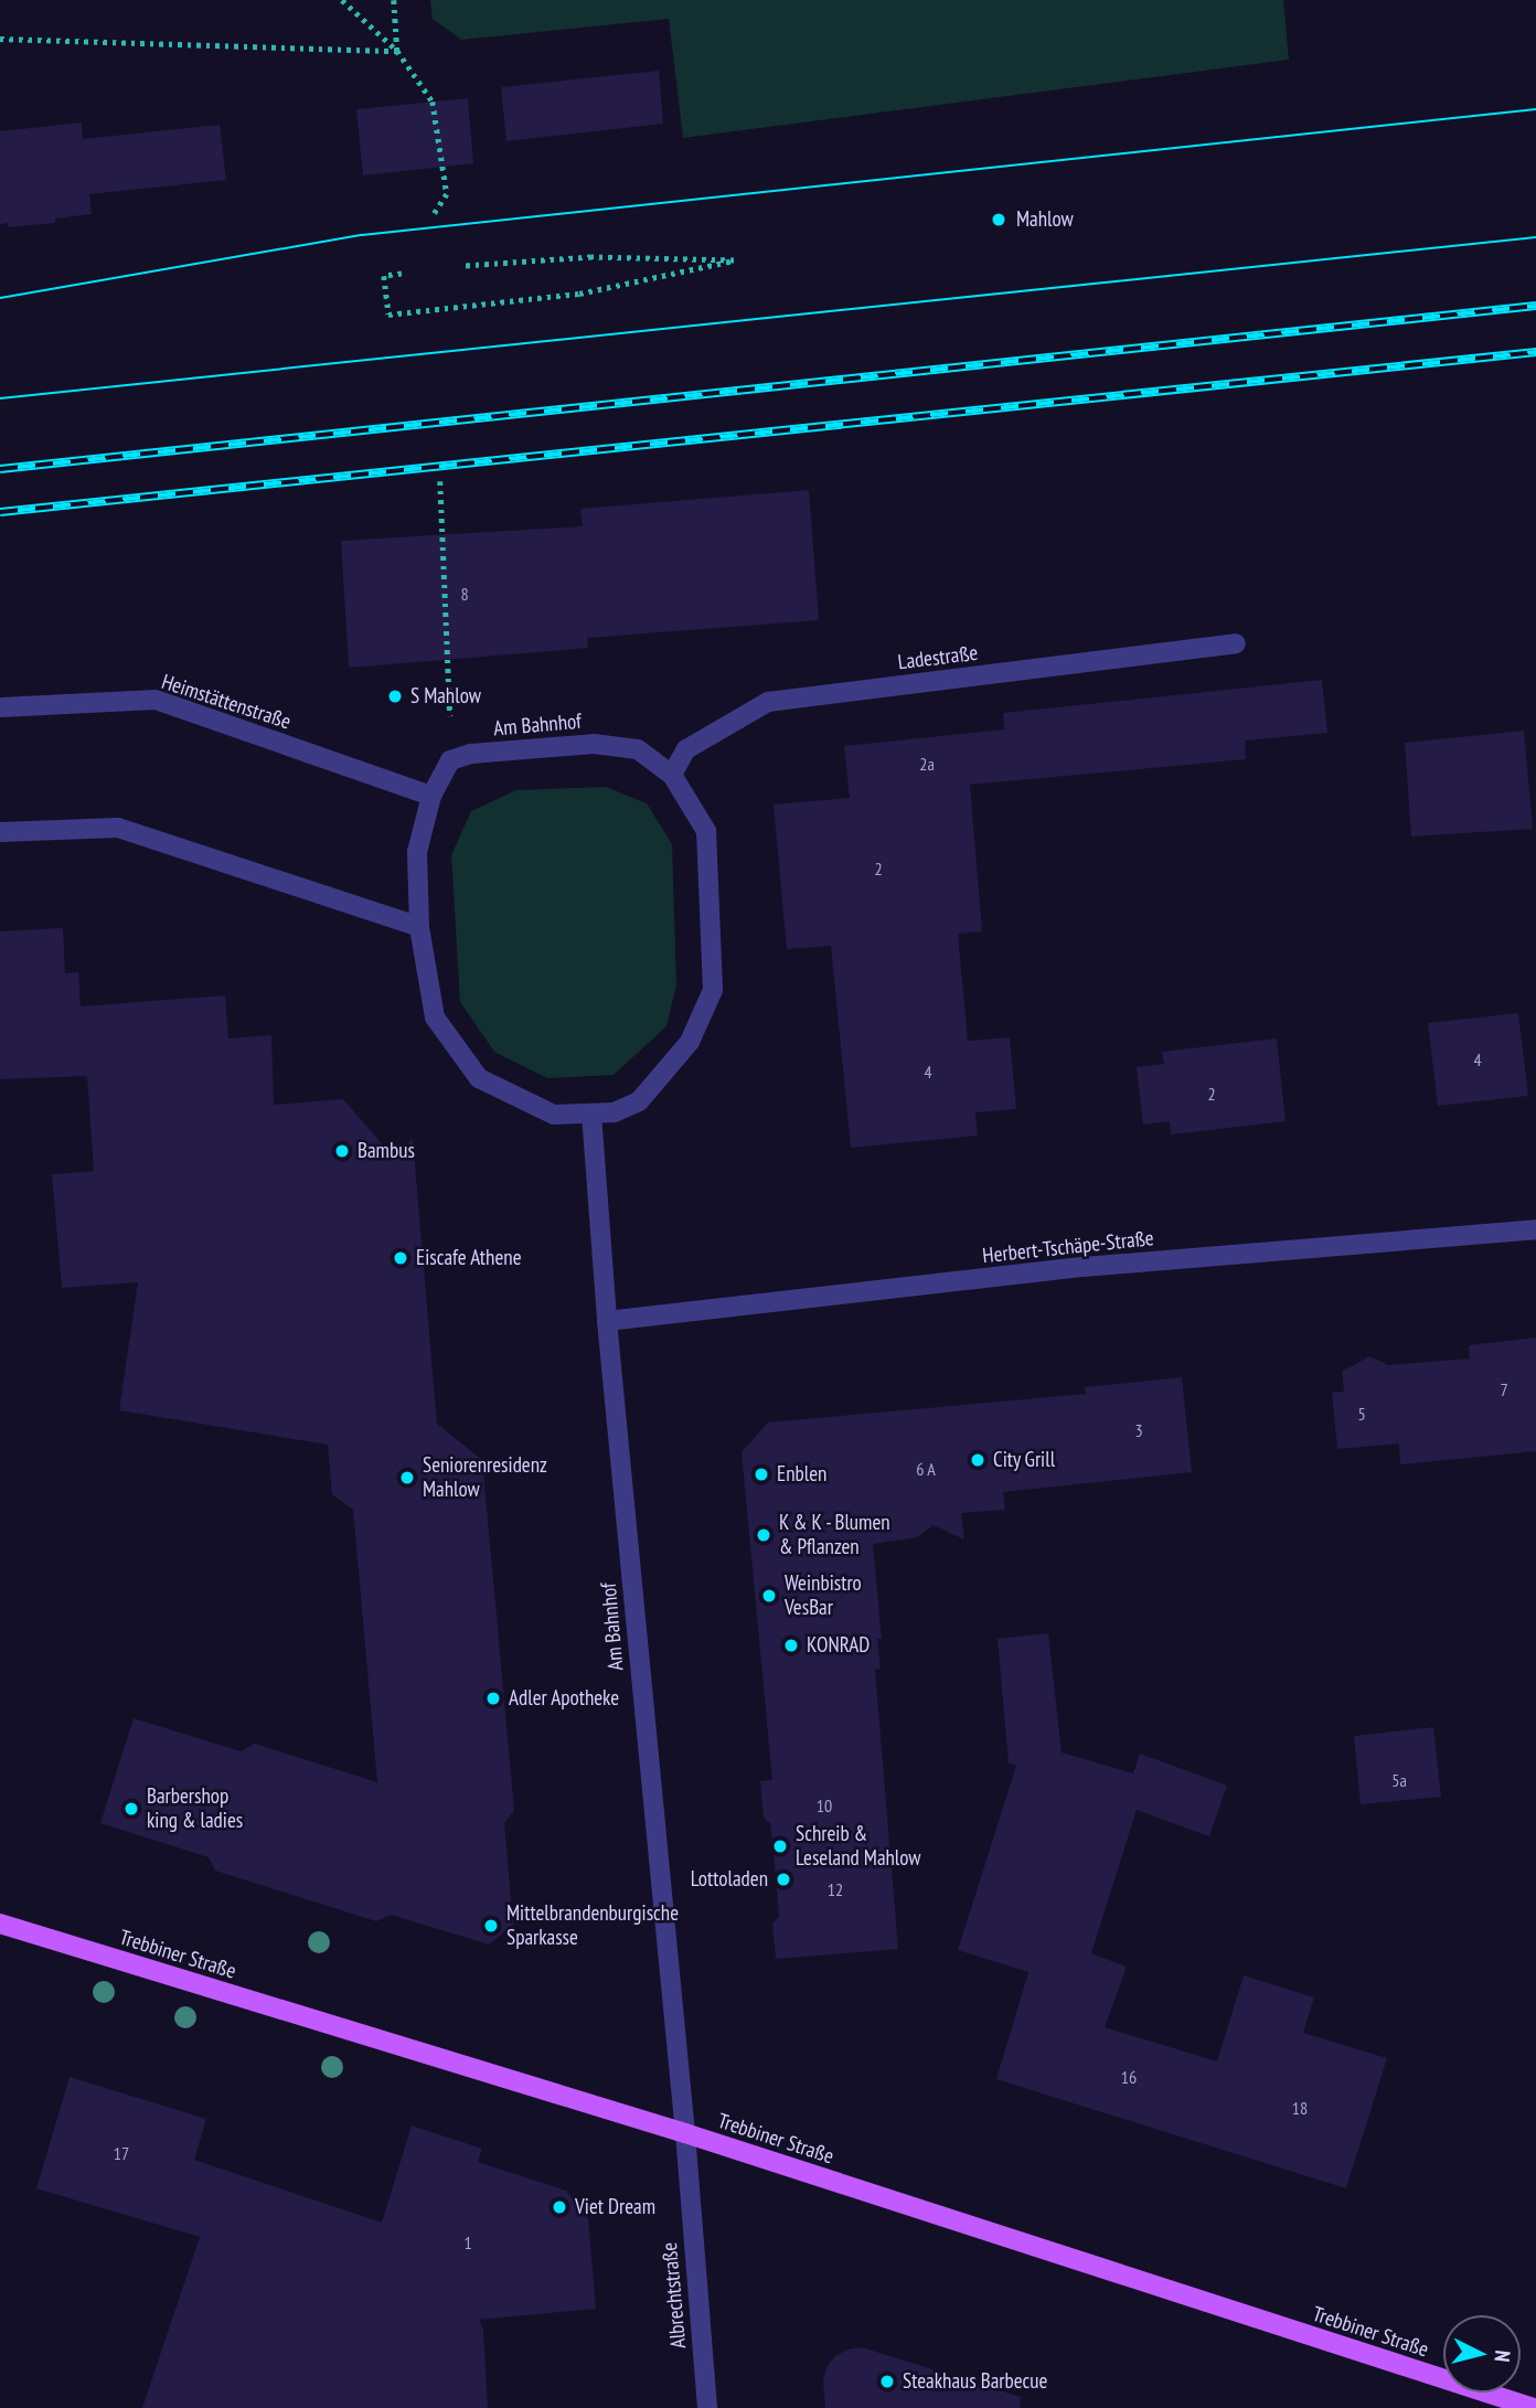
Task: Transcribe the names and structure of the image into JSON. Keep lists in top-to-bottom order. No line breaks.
{"streets":{"main road":["Trebbiner Straße"],"street":["Ladestraße","Heimstättenstraße","Am Bahnhof","Herbert-Tschäpe-Straße","Albrechtstraße"]},"crossings":[["Ladestraße","Am Bahnhof"],["Heimstättenstraße","Am Bahnhof"],["Am Bahnhof","Herbert-Tschäpe-Straße"],["Am Bahnhof","Trebbiner Straße"],["Am Bahnhof","Albrechtstraße"],["Trebbiner Straße","Albrechtstraße"]],"places":["Mahlow","S Mahlow","Bambus","Eiscafe Athene","City Grill","Enblen","Seniorenresidenz Mahlow","K & K - Blumen & Pflanzen","Weinbistro VesBar","KONRAD","Adler Apotheke","Barbershop king & ladies","Schreib & Leseland Mahlow","Lottoladen","Mittelbrandenburgische Sparkasse","Viet Dream","Steakhaus Barbecue"],"house_numbers":["8","2a","2","4","4","2","7","5","3","6 A","5a","10","12","16","18","17","1"],"north":"right"}
